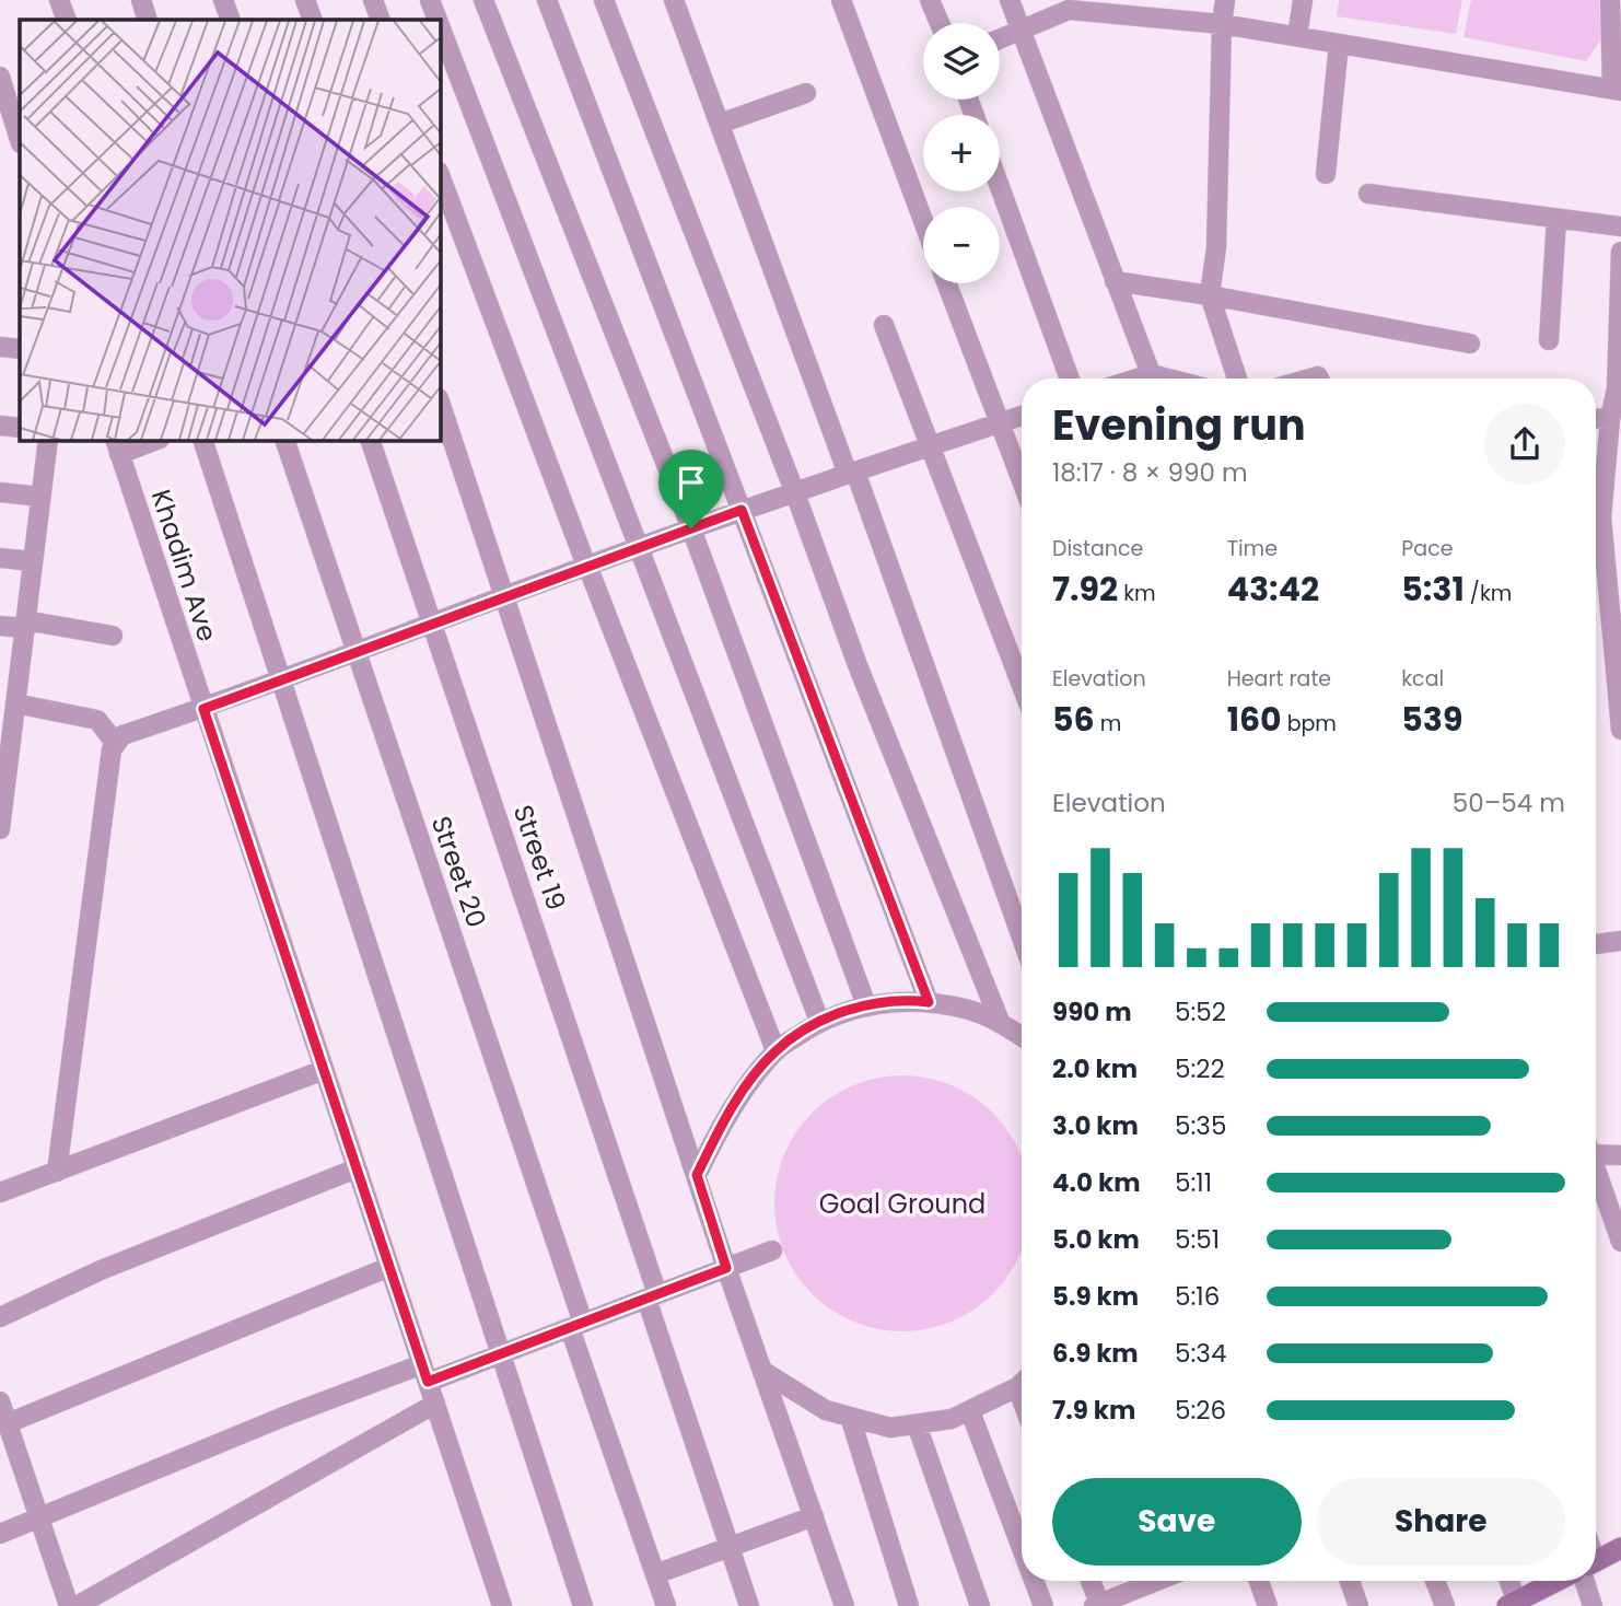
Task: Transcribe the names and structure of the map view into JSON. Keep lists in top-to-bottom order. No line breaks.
{"streets":{"street":["Khadim Ave","Street 19","Street 20"]},"parks":["Goal Ground"],"page":{"map_buttons":["+","−"],"heading":["Evening run","18:17 · 8 × 990 m"],"stats":[["Distance","7.92 km"],["Time","43:42"],["Pace","5:31 /km"],["Elevation","56 m"],["Heart rate","160 bpm"],["kcal","539"]],"chart":["Elevation","50–54 m"],"list":[{"name":"990 m","note":"5:52"},{"name":"2.0 km","note":"5:22"},{"name":"3.0 km","note":"5:35"},{"name":"4.0 km","note":"5:11"},{"name":"5.0 km","note":"5:51"},{"name":"5.9 km","note":"5:16"},{"name":"6.9 km","note":"5:34"},{"name":"7.9 km","note":"5:26"}],"buttons":["Save","Share"]}}
